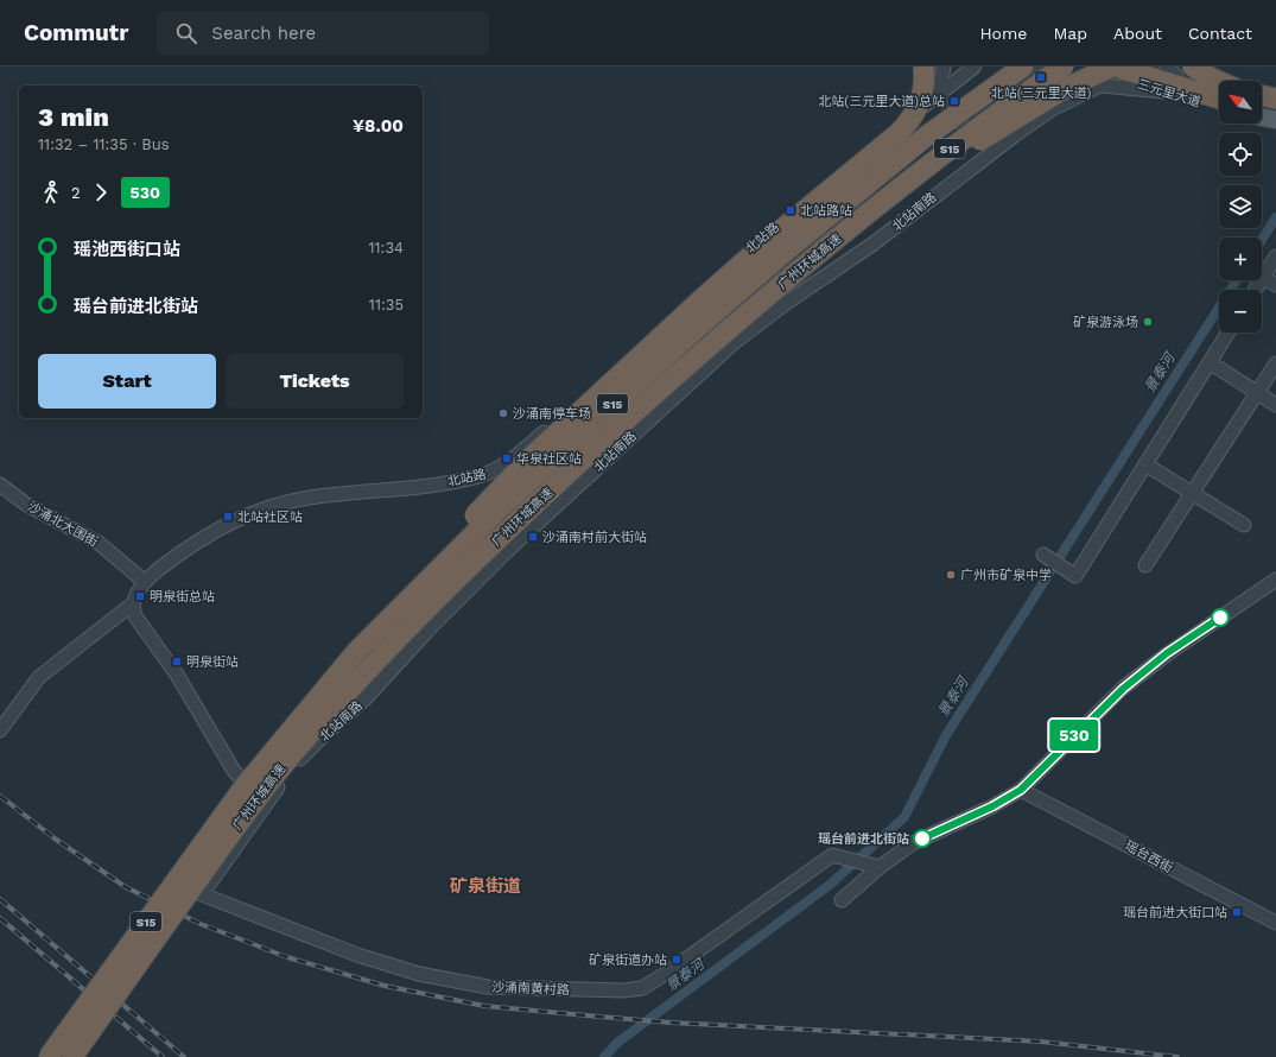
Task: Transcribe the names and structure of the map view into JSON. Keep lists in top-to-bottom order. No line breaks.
{"streets":{"highway":["S15","广州环城高速"],"main road":["三元里大道"],"street":["北站南路","北站路","沙涌北大围街","瑶台西街","沙涌南黄村路"]},"crossings":[["北站南路","沙涌南黄村路"],["北站路","沙涌北大围街"]],"districts":["矿泉街道"],"water":["景泰河"],"places":{"transit":["北站(三元里大道)","北站(三元里大道)总站","北站路站","华泉社区站","北站社区站","沙涌南村前大街站","明泉街总站","明泉街站","瑶台前进大街口站","矿泉街道办站"],"other":["矿泉游泳场","沙涌南停车场","广州市矿泉中学","瑶台前进北街站"]},"lines":["bus line 530"],"north":"top left","page":{"header":"Commutr","search":"Search here","nav":["Home","Map","About","Contact"],"on_map":"530","map_buttons":["+","−"],"heading":["3 min","11:32 – 11:35 · Bus","¥8.00"],"legs":["2","530"],"list":[{"name":"瑶池西街口站","value":"11:34"},{"name":"瑶台前进北街站","value":"11:35"}],"buttons":["Start","Tickets"]}}
